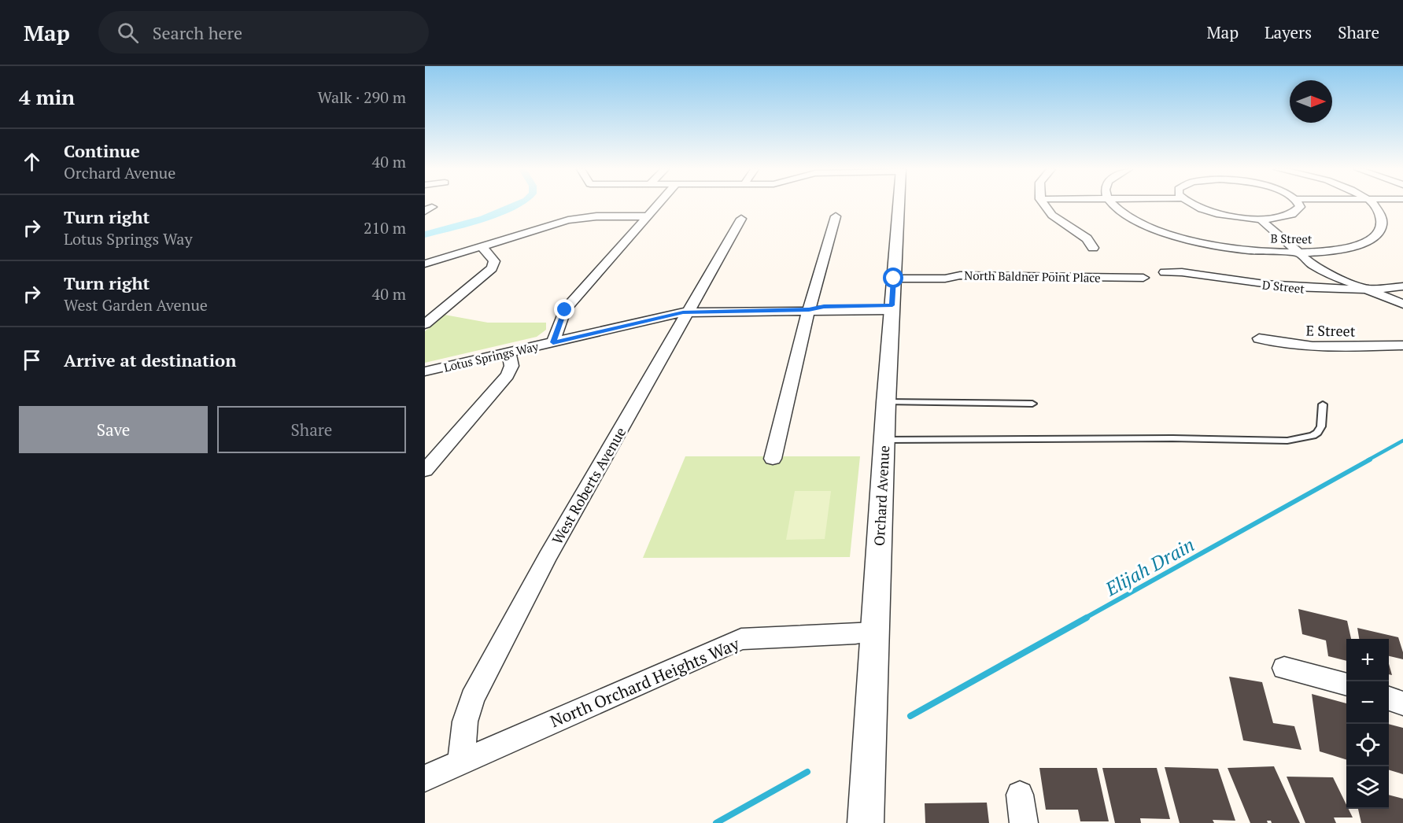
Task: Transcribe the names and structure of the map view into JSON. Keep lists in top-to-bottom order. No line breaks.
{"streets":{"street":["B Street","North Baldner Point Place","D Street","E Street","Lotus Springs Way","West Roberts Avenue","Orchard Avenue","North Orchard Heights Way"]},"crossings":[["North Baldner Point Place","Orchard Avenue"],["Lotus Springs Way","West Roberts Avenue"],["Lotus Springs Way","Orchard Avenue"],["West Roberts Avenue","North Orchard Heights Way"],["Orchard Avenue","North Orchard Heights Way"]],"water":["Elijah Drain"],"north":"right","page":{"header":"Map","search":"Search here","nav":["Map","Layers","Share"],"heading":["4 min","Walk · 290 m"],"list":[["Continue","Orchard Avenue","40 m"],["Turn right","Lotus Springs Way","210 m"],["Turn right","West Garden Avenue","40 m"],"Arrive at destination"],"buttons":["Save","Share"],"map_buttons":["+","−"]}}
